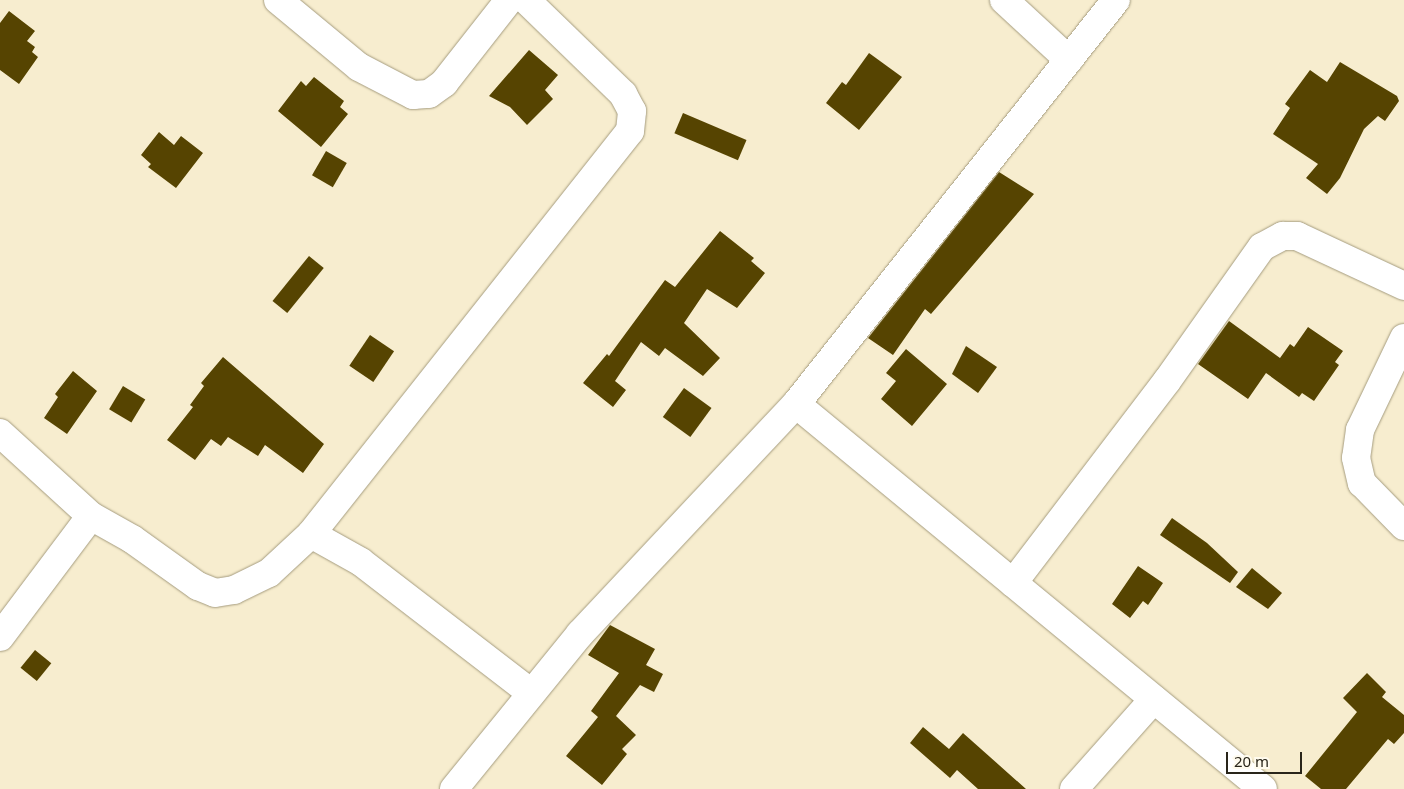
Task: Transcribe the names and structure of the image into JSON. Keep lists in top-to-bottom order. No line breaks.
{"scale_bar":"20 m"}
